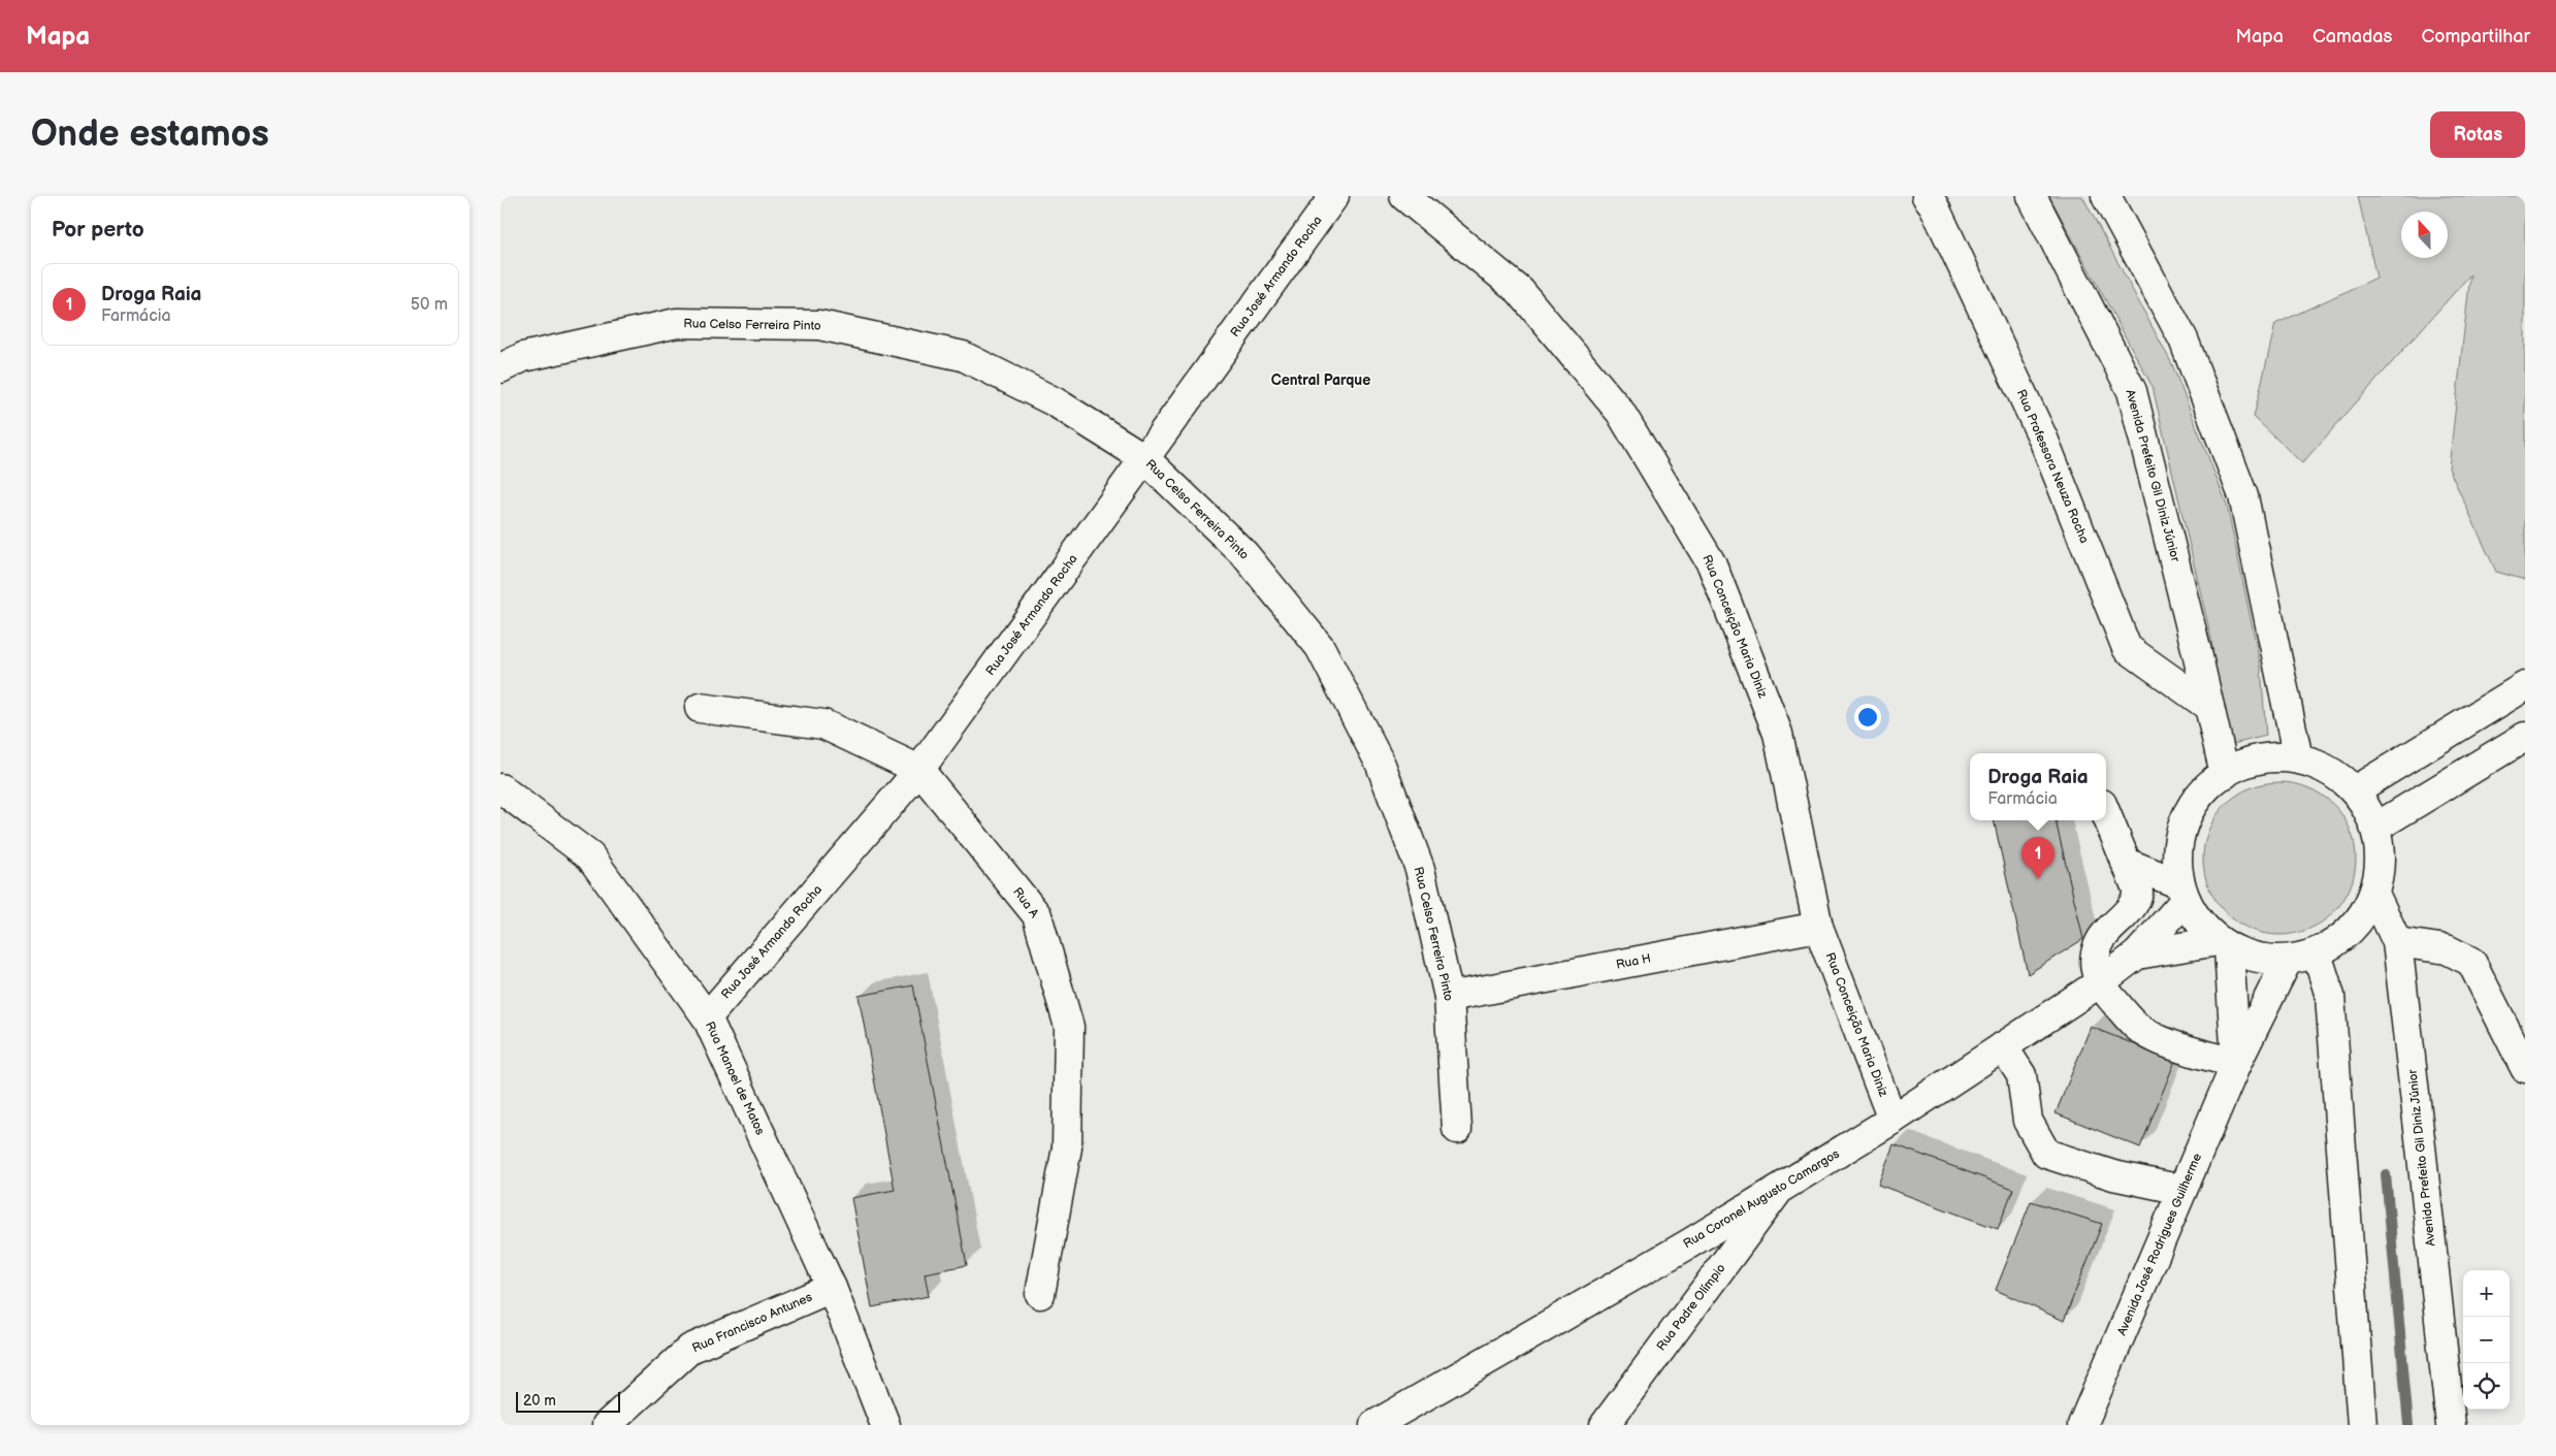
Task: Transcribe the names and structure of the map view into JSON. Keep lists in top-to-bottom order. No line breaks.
{"streets":{"street":["Rua José Armando Rocha","Rua Celso Ferreira Pinto","Rua Professora Neuza Rocha","Avenida Prefeito Gil Diniz Júnior","Rua Conceição Maria Diniz","Rua A","Rua H","Rua Manoel de Matos","Rua Coronel Augusto Camargos","Avenida José Rodrigues Guilherme","Rua Padre Olímpio","Rua Francisco Antunes"]},"crossings":[["Rua José Armando Rocha","Rua Celso Ferreira Pinto"],["Rua José Armando Rocha","Rua A"],["Rua José Armando Rocha","Rua Manoel de Matos"],["Rua Celso Ferreira Pinto","Rua H"],["Rua Professora Neuza Rocha","Avenida Prefeito Gil Diniz Júnior"],["Rua Conceição Maria Diniz","Rua H"],["Rua Conceição Maria Diniz","Rua Coronel Augusto Camargos"],["Rua Manoel de Matos","Rua Francisco Antunes"],["Rua Coronel Augusto Camargos","Avenida José Rodrigues Guilherme"],["Rua Coronel Augusto Camargos","Rua Padre Olímpio"]],"districts":["Central Parque"],"scale_bar":"20 m","north":"top","page":{"header":"Mapa","nav":["Mapa","Camadas","Compartilhar"],"buttons":"Rotas","title":"Onde estamos","heading":"Por perto","list":[{"mark":"1","name":"Droga Raia","note":"Farmácia","value":"50 m"}],"popup":["Droga Raia","Farmácia"],"pins":"1","map_buttons":["+","−"],"scale":"20 m"}}
